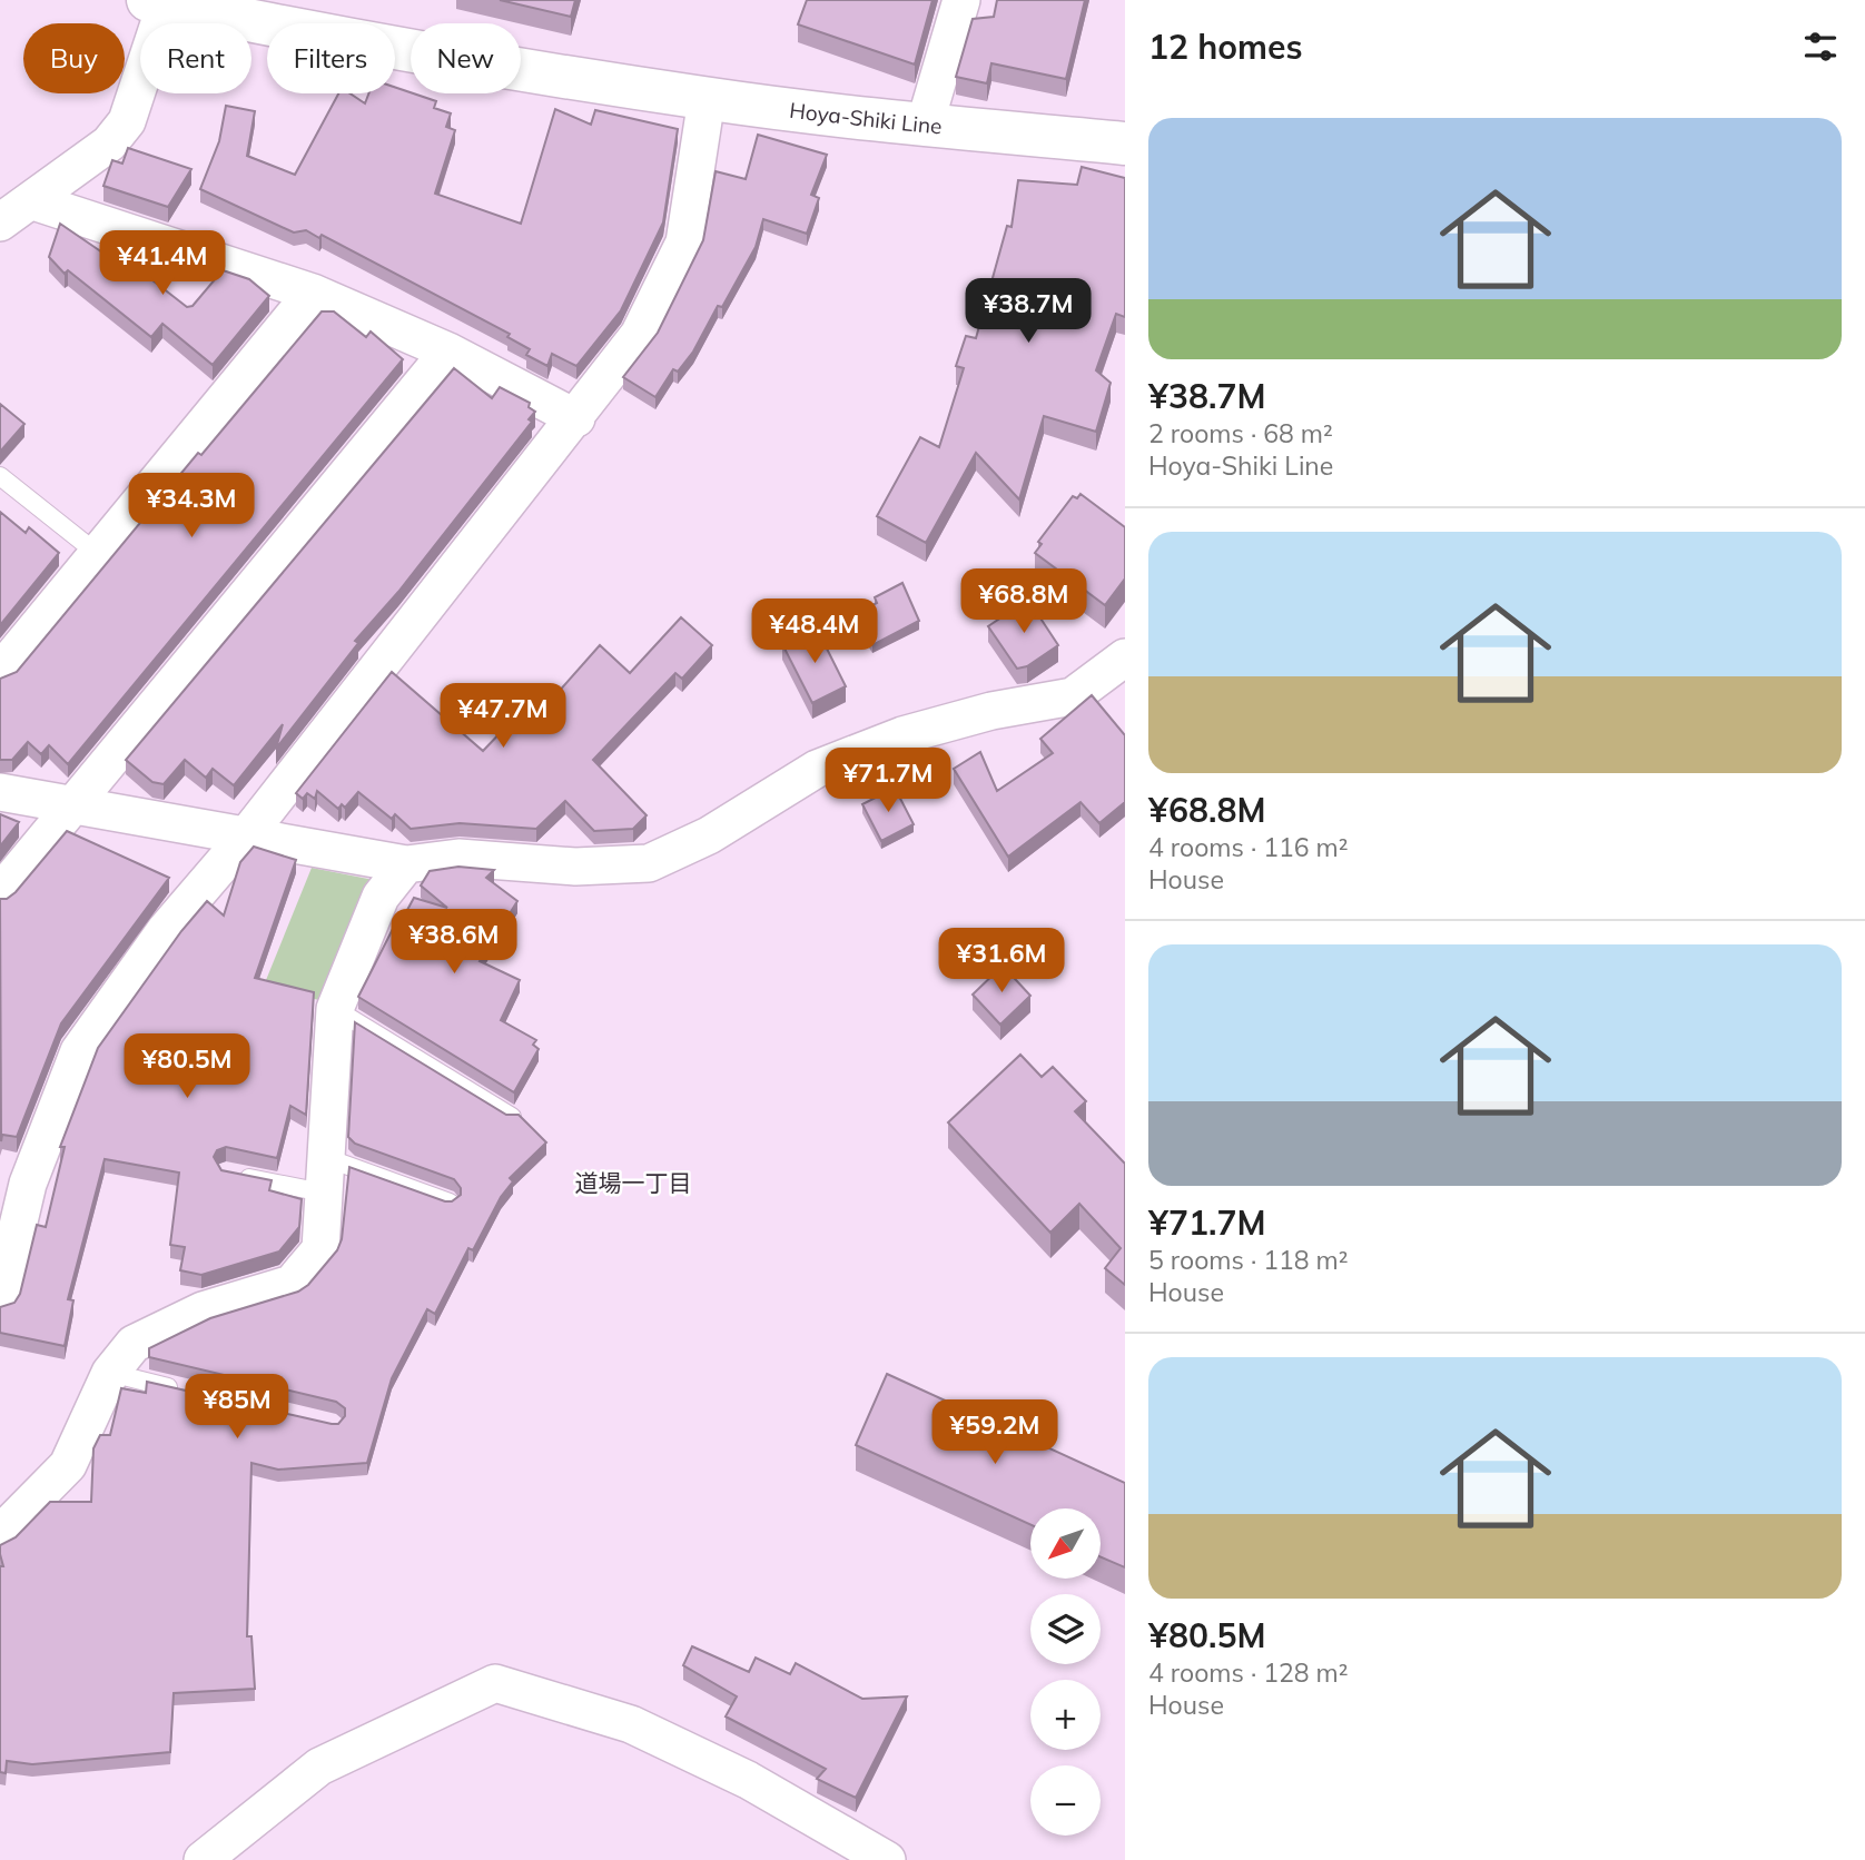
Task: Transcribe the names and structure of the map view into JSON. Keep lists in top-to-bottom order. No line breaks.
{"streets":{"main road":["Hoya-Shiki Line"]},"districts":["道場一丁目"],"north":"bottom left","page":{"heading":"12 homes","chip":["Buy","Rent","Filters","New"],"list":[{"name":"¥38.7M","note":"2 rooms · 68 m² · Hoya-Shiki Line"},{"name":"¥68.8M","note":"4 rooms · 116 m² · House"},{"name":"¥71.7M","note":"5 rooms · 118 m² · House"},{"name":"¥80.5M","note":"4 rooms · 128 m² · House"}],"price":["¥41.4M","¥38.7M","¥34.3M","¥68.8M","¥48.4M","¥47.7M","¥71.7M","¥38.6M","¥31.6M","¥80.5M","¥85M","¥59.2M"],"map_buttons":["+","−"]}}
